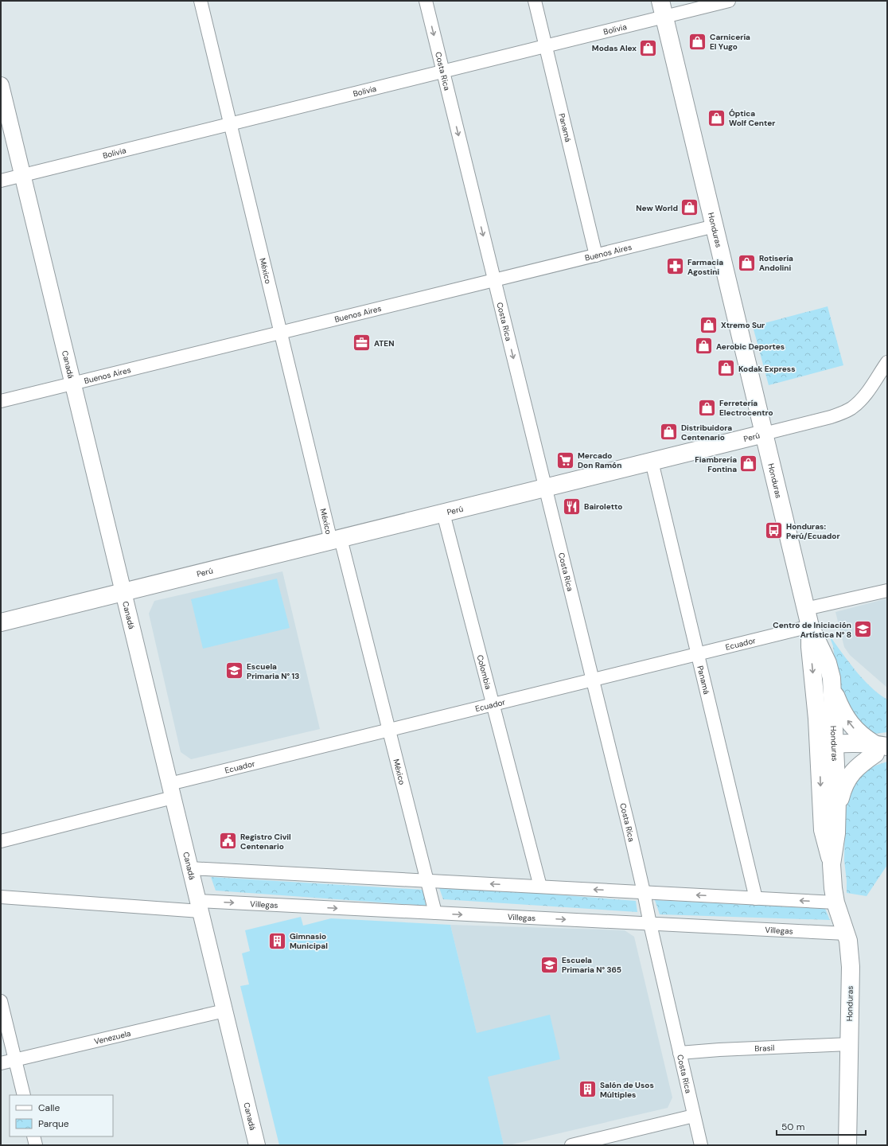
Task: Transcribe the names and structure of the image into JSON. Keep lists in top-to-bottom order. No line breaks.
{"streets":{"main road":["Honduras","Perú"],"street":["Bolivia","Costa Rica","Panamá","Buenos Aires","México","Canadá","Ecuador","Colombia","Villegas","Venezuela","Brasil"]},"crossings":[["Bolivia","Costa Rica"],["Bolivia","Panamá"],["Bolivia","Honduras"],["Bolivia","México"],["Bolivia","Canadá"],["Costa Rica","Buenos Aires"],["Costa Rica","Perú"],["Costa Rica","Ecuador"],["Costa Rica","Villegas"],["Costa Rica","Brasil"],["Panamá","Buenos Aires"],["Panamá","Perú"],["Panamá","Ecuador"],["Honduras","Buenos Aires"],["Honduras","Perú"],["Honduras","Ecuador"],["Honduras","Villegas"],["Honduras","Brasil"],["Buenos Aires","México"],["Buenos Aires","Canadá"],["México","Perú"],["México","Ecuador"],["México","Villegas"],["Canadá","Perú"],["Canadá","Ecuador"],["Canadá","Villegas"],["Canadá","Venezuela"],["Perú","Colombia"],["Ecuador","Colombia"]],"one_way":["Costa Rica"],"places":{"shop":["Carnicería El Yugo","Modas Alex","Óptica Wolf Center","New World","Rotisería Andolini","Xtremo Sur","Aerobic Deportes","Kodak Express","Ferretería Electrocentro","Distribuidora Centenario","Fiambrería Fontina"],"pharmacy":["Farmacia Agostini"],"office":["ATEN"],"supermarket":["Mercado Don Ramón"],"restaurant":["Bairoletto"],"bus stop":["Honduras: Perú/Ecuador"],"school or university":["Centro de Iniciación Artística N° 8","Escuela Primaria N° 13","Escuela Primaria N° 365"],"public building":["Registro Civil Centenario"],"building":["Gimnasio Municipal","Salón de Usos Múltiples"]},"legend":["Calle","Parque"],"scale_bar":"50 m"}
